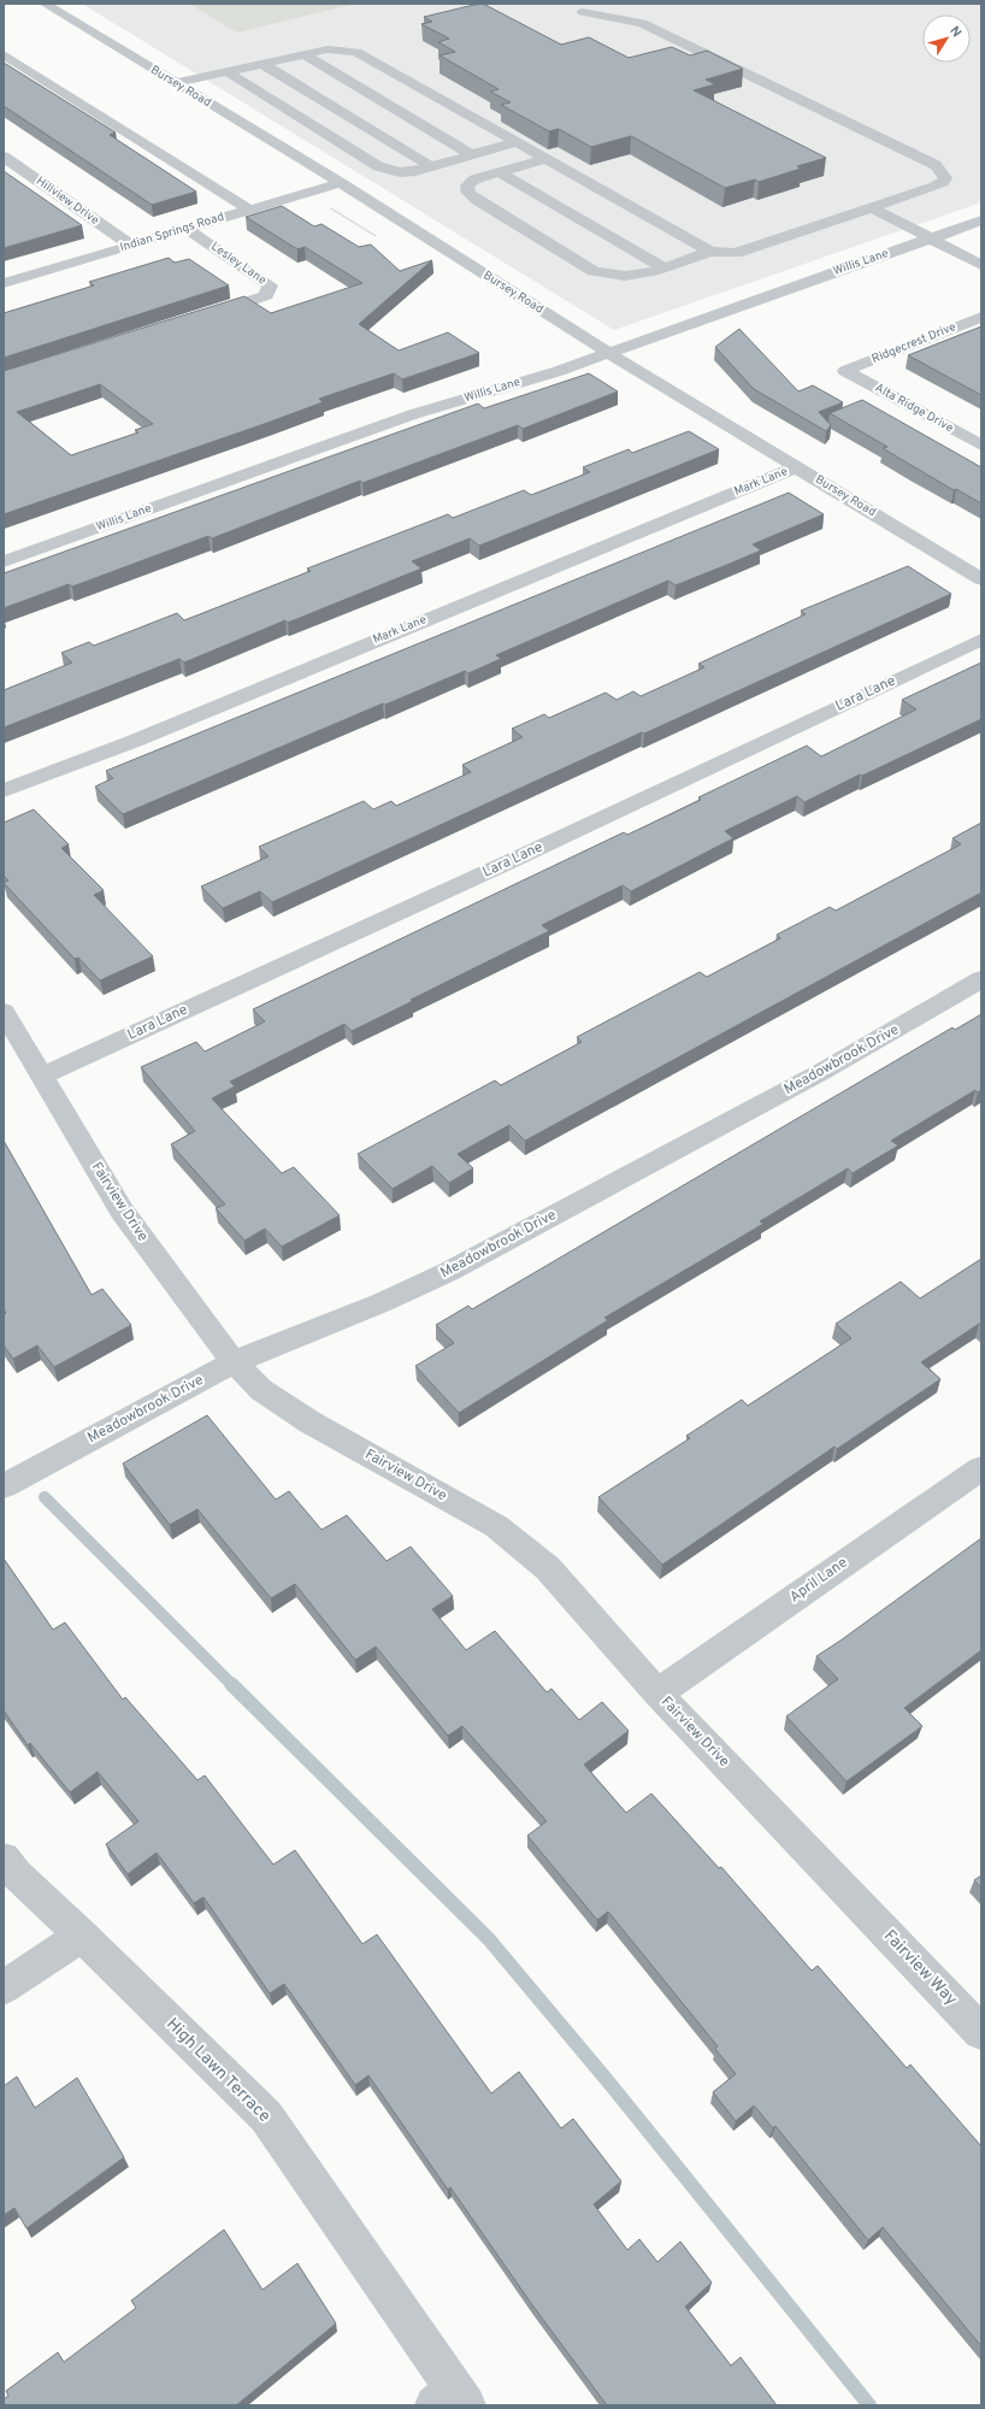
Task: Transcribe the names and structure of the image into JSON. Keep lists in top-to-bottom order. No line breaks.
{"streets":{"street":["Bursey Road","Hillview Drive","Indian Springs Road","Willis Lane","Lesley Lane","Ridgecrest Drive","Alta Ridge Drive","Mark Lane","Lara Lane","Meadowbrook Drive","Fairview Drive","April Lane","Fairview Way","High Lawn Terrace"]},"crossings":[["Bursey Road","Indian Springs Road"],["Bursey Road","Willis Lane"],["Bursey Road","Mark Lane"],["Hillview Drive","Indian Springs Road"],["Indian Springs Road","Lesley Lane"],["Ridgecrest Drive","Alta Ridge Drive"],["Lara Lane","Fairview Drive"],["Meadowbrook Drive","Fairview Drive"],["Fairview Drive","April Lane"],["Fairview Drive","Fairview Way"]],"north":"top right"}
